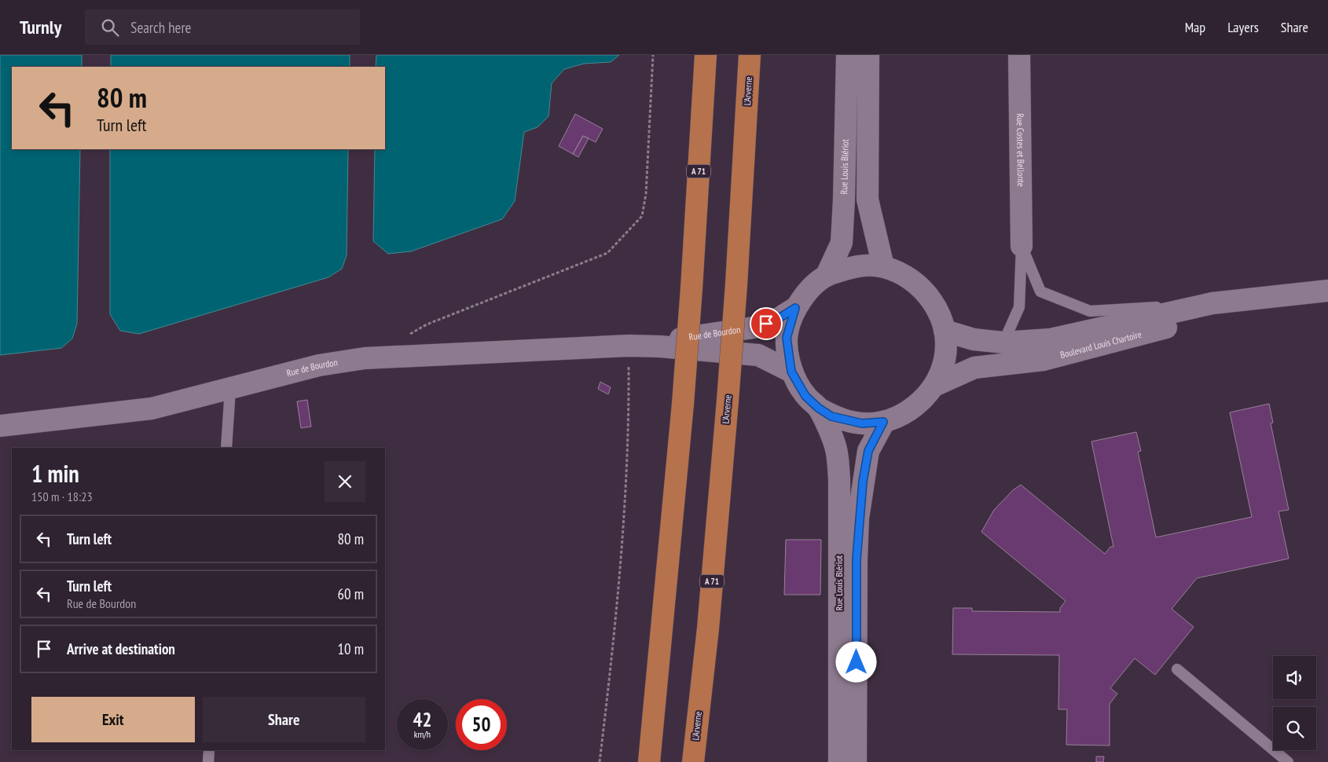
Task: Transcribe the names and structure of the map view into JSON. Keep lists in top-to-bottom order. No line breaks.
{"streets":{"highway":["L'Arverne","A 71"],"main road":["Rue Costes et Bellonte","Rue Louis Blériot","Rue de Bourdon","Boulevard Louis Chartoire"]},"page":{"header":"Turnly","search":"Search here","nav":["Map","Layers","Share"],"turn":["80 m","Turn left"],"heading":["1 min","150 m · 18:23"],"list":[{"name":"Turn left","value":"80 m"},{"name":"Turn left","note":"Rue de Bourdon","value":"60 m"},{"name":"Arrive at destination","value":"10 m"}],"buttons":["Exit","Share"],"speed":"42 km/h","limit":"50"}}
